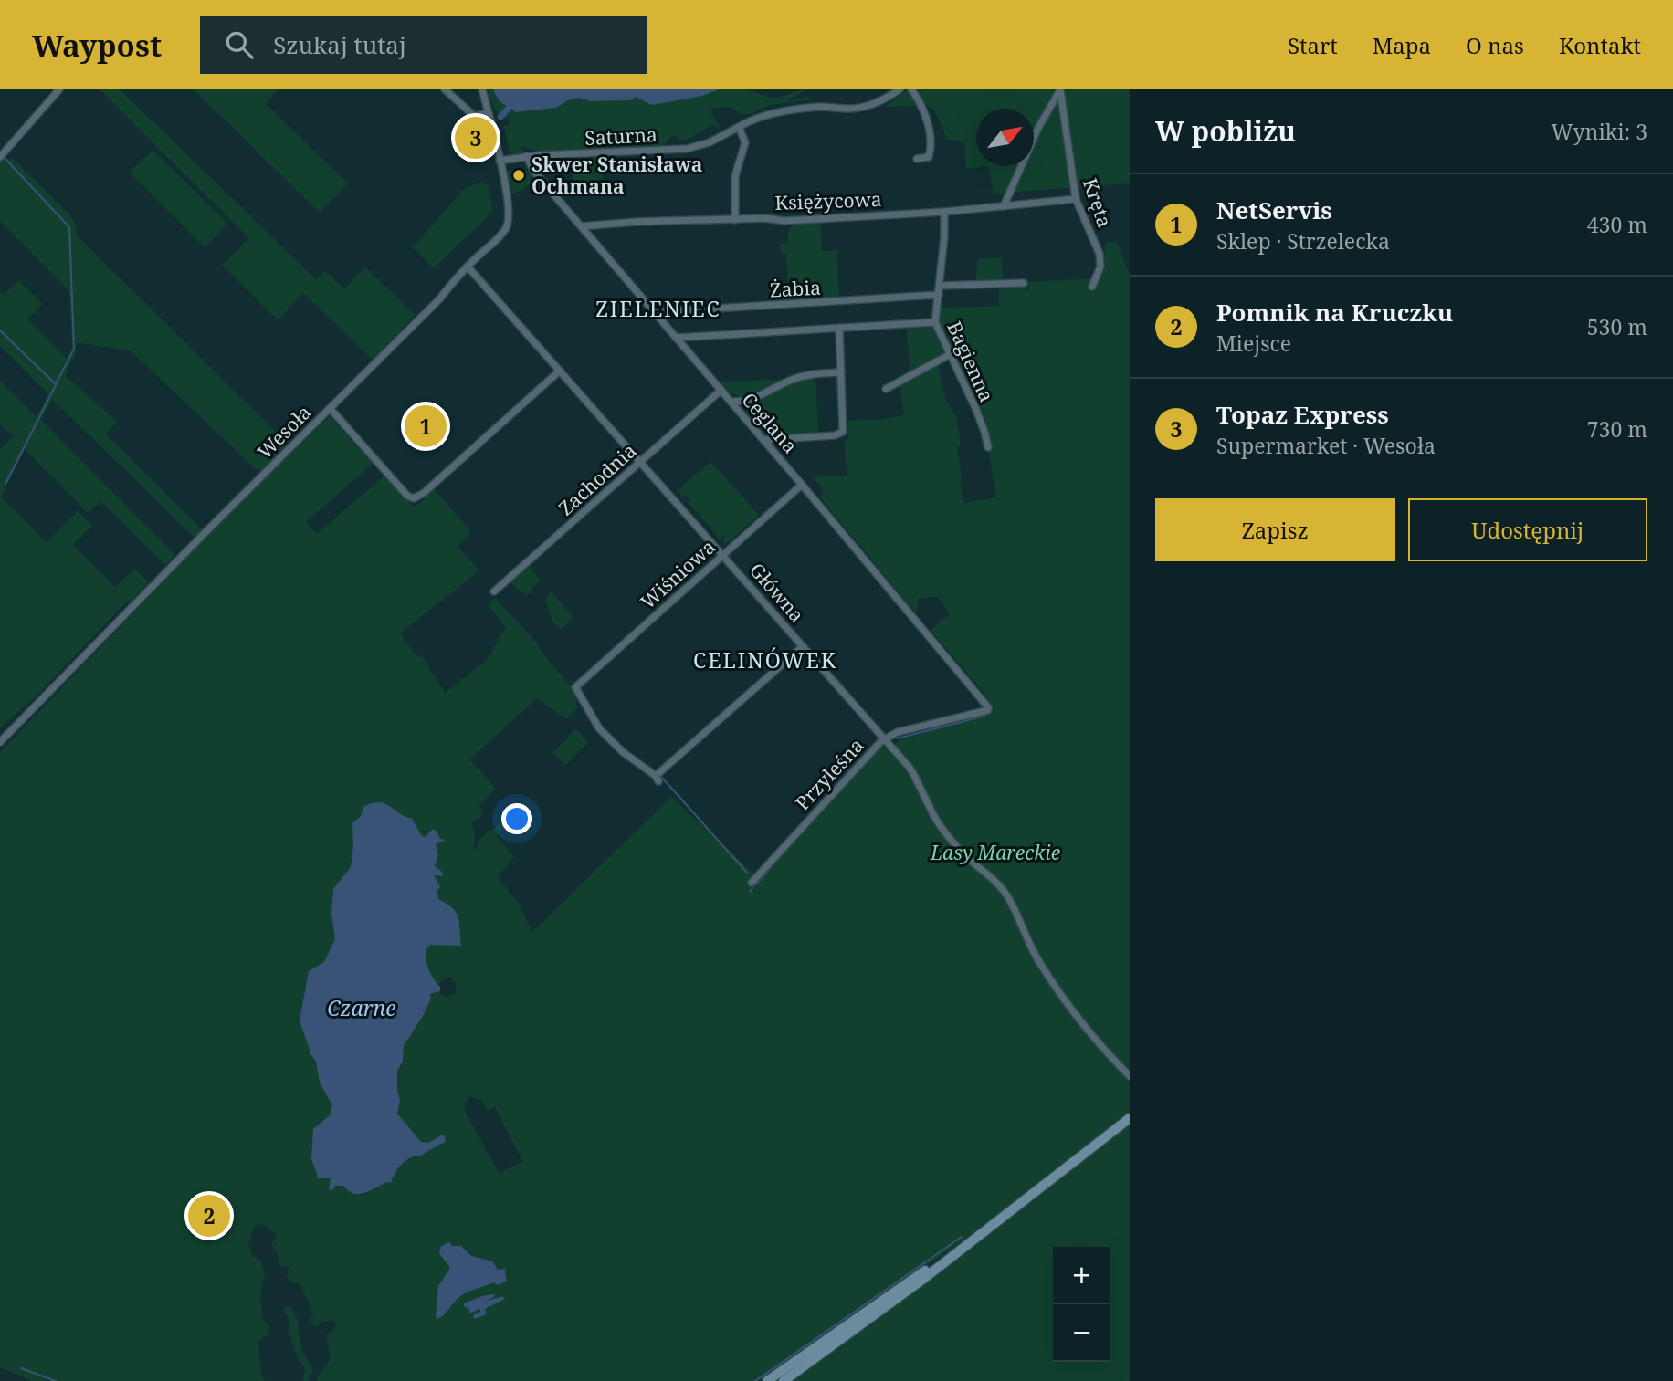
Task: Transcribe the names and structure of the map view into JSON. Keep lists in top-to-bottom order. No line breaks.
{"streets":{"street":["Saturna","Księżycowa","Kręta","Żabia","Bagienna","Ceglana","Wesoła","Zachodnia","Wiśniowa","Główna","Przyleśna"]},"crossings":[["Saturna","Ceglana"],["Saturna","Wesoła"],["Księżycowa","Kręta"],["Księżycowa","Bagienna"],["Księżycowa","Ceglana"],["Żabia","Bagienna"],["Żabia","Ceglana"],["Ceglana","Zachodnia"],["Ceglana","Wiśniowa"],["Ceglana","Przyleśna"],["Wesoła","Główna"],["Zachodnia","Główna"],["Wiśniowa","Główna"],["Główna","Przyleśna"]],"districts":["ZIELENIEC","CELINÓWEK"],"water":["Czarne"],"parks":["Lasy Mareckie"],"places":["Skwer Stanisława Ochmana"],"north":"top right","page":{"header":"Waypost","search":"Szukaj tutaj","nav":["Start","Mapa","O nas","Kontakt"],"heading":["W pobliżu","Wyniki: 3"],"pins":["3","1","2"],"list":[{"mark":"1","name":"NetServis","note":"Sklep · Strzelecka","value":"430 m"},{"mark":"2","name":"Pomnik na Kruczku","note":"Miejsce","value":"530 m"},{"mark":"3","name":"Topaz Express","note":"Supermarket · Wesoła","value":"730 m"}],"buttons":["Zapisz","Udostępnij"],"map_buttons":["+","−"]}}
